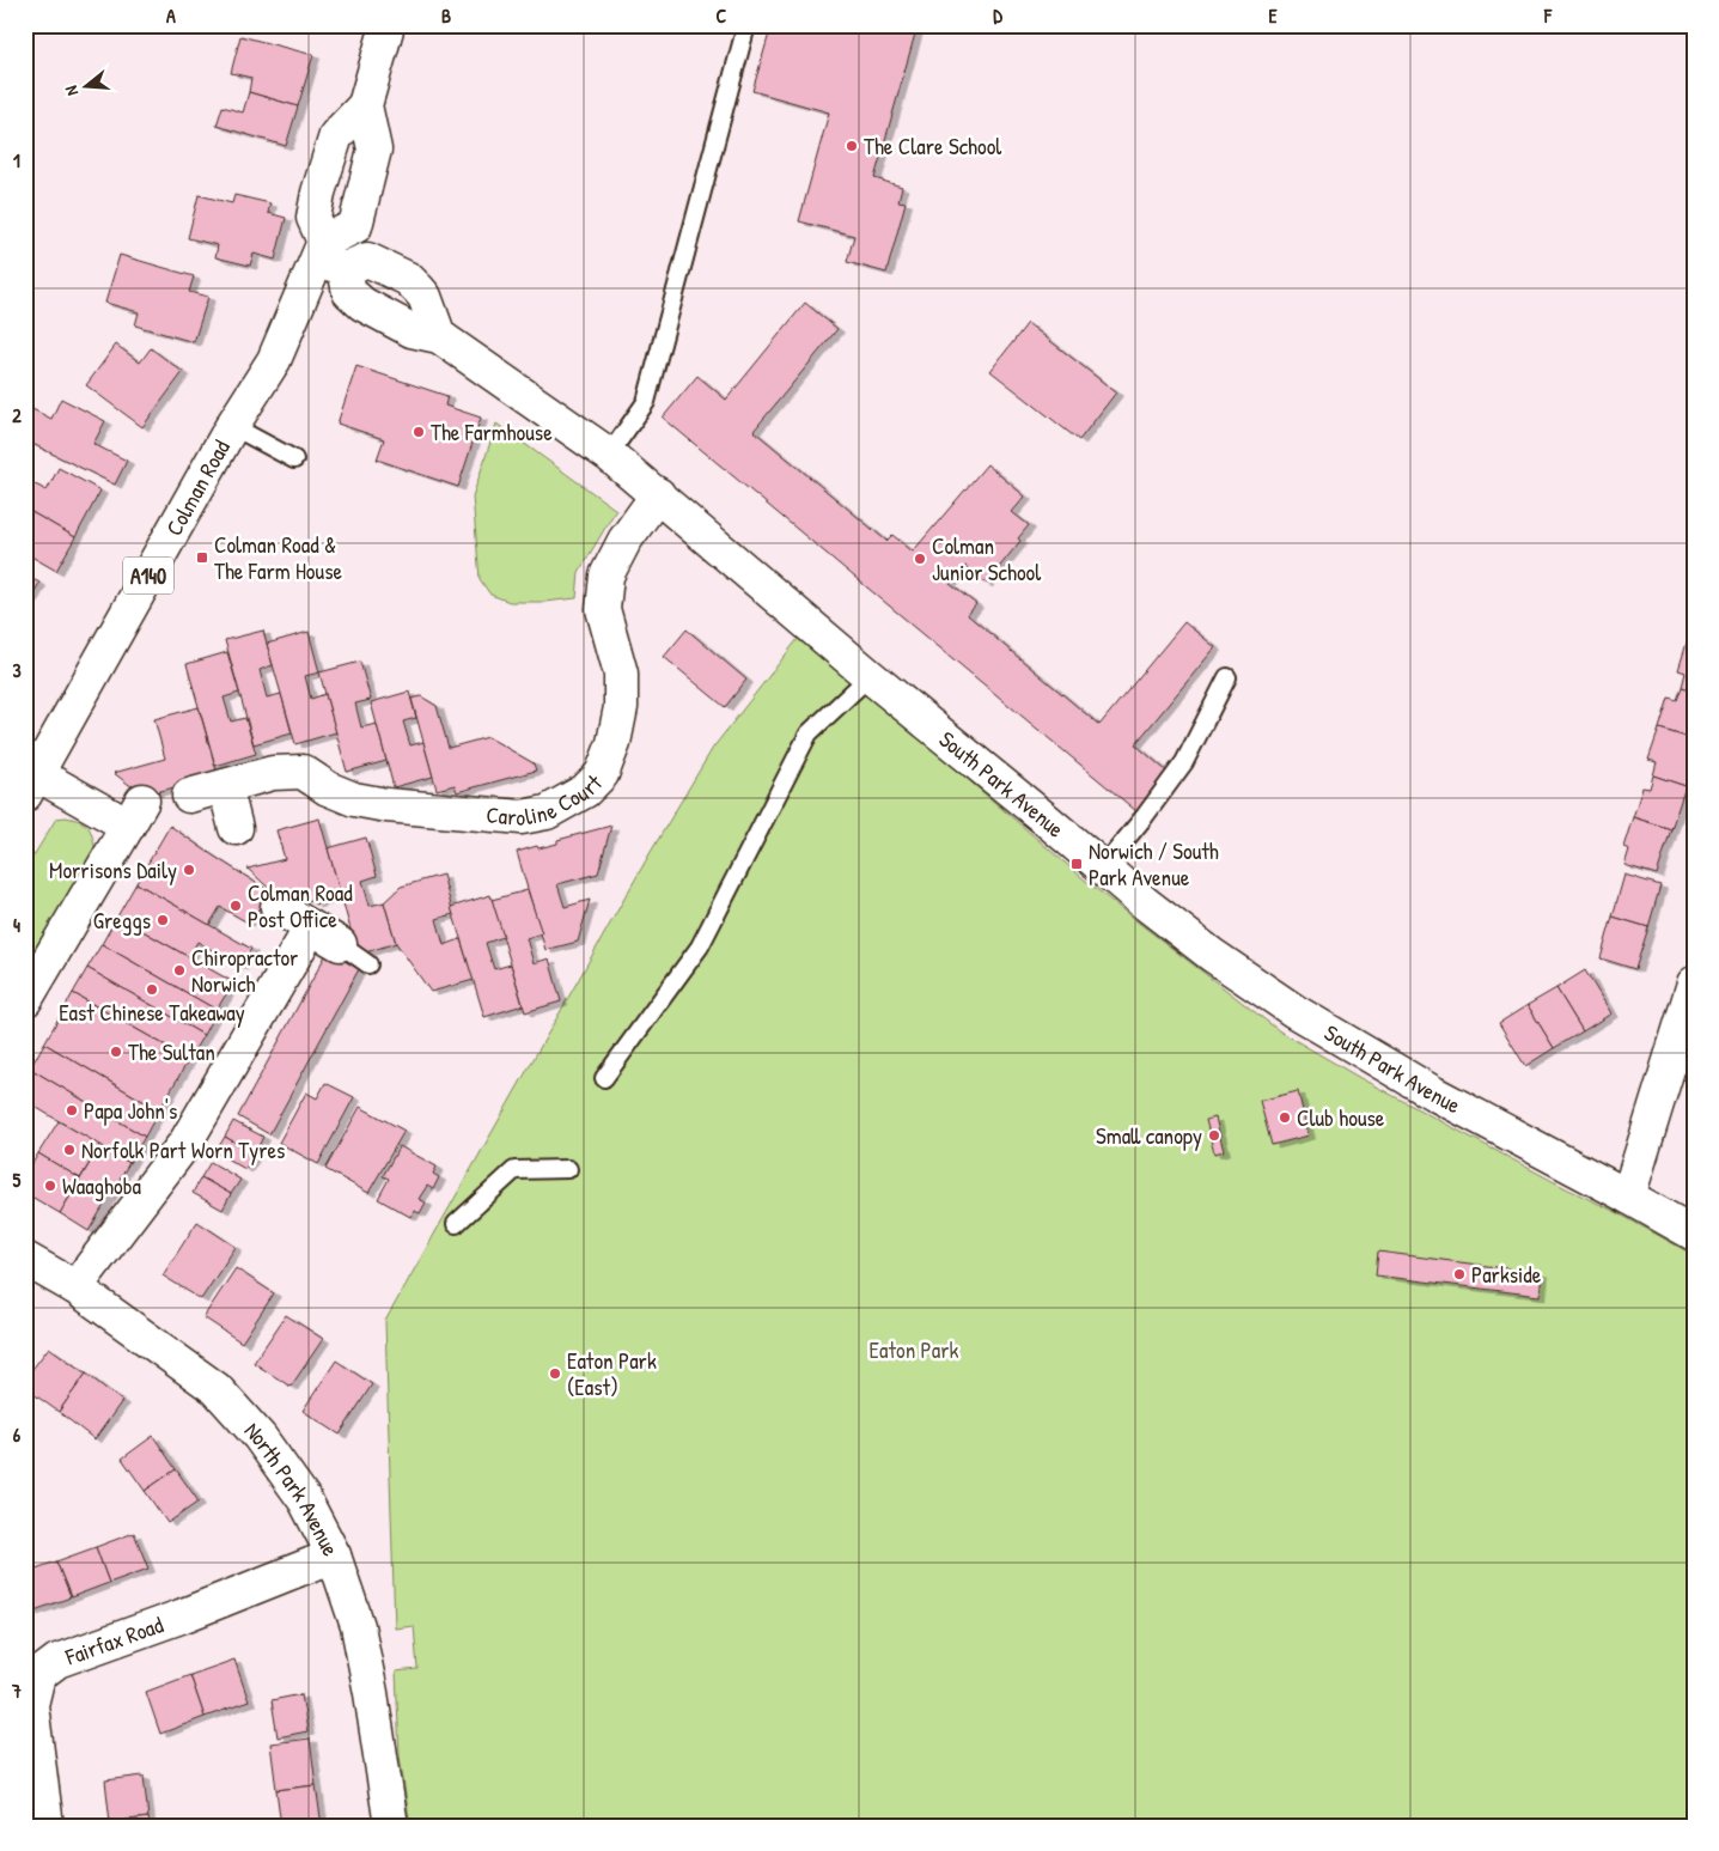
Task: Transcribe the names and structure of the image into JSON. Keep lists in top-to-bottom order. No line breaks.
{"streets":{"main road":["Colman Road","A140","South Park Avenue","Caroline Court","North Park Avenue","Fairfax Road"]},"crossings":[["Colman Road","South Park Avenue"],["South Park Avenue","Caroline Court"],["North Park Avenue","Fairfax Road"]],"parks":["Eaton Park"],"places":{"other":["The Clare School","The Farmhouse","Colman Junior School","Morrisons Daily","Colman Road Post Office","Greggs","Chiropractor Norwich","East Chinese Takeaway","The Sultan","Papa John's","Club house","Small canopy","Norfolk Part Worn Tyres","Waaghoba","Parkside","Eaton Park (East)"],"transit":["Colman Road & The Farm House","Norwich / South Park Avenue"]},"north":"left","grid":{"columns":["A","B","C","D","E","F"],"rows":["1","2","3","4","5","6","7"]}}
